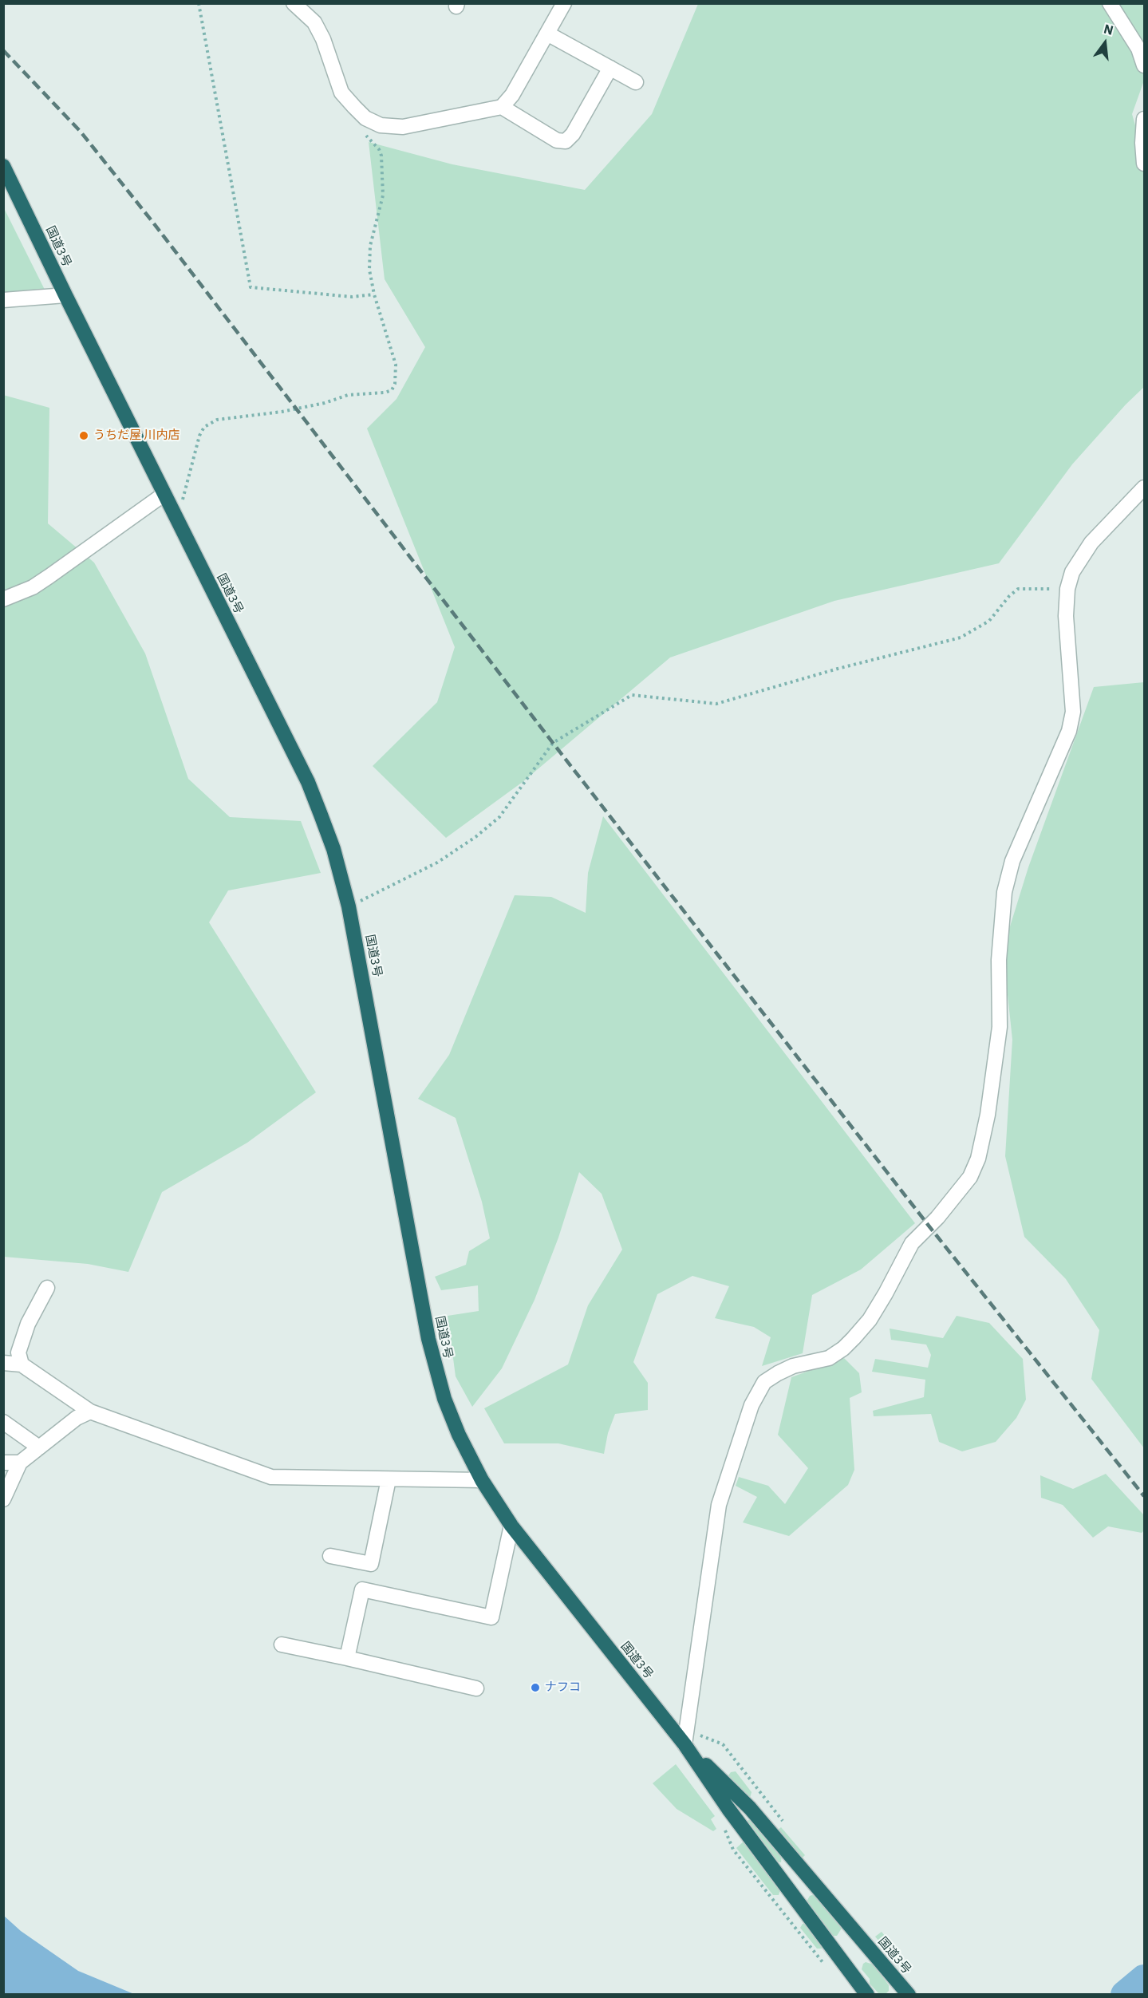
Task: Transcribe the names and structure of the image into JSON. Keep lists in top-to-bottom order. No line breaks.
{"streets":{"highway":["国道3号"]},"places":["うちだ屋 川内店","ナフコ"],"north":"top"}
